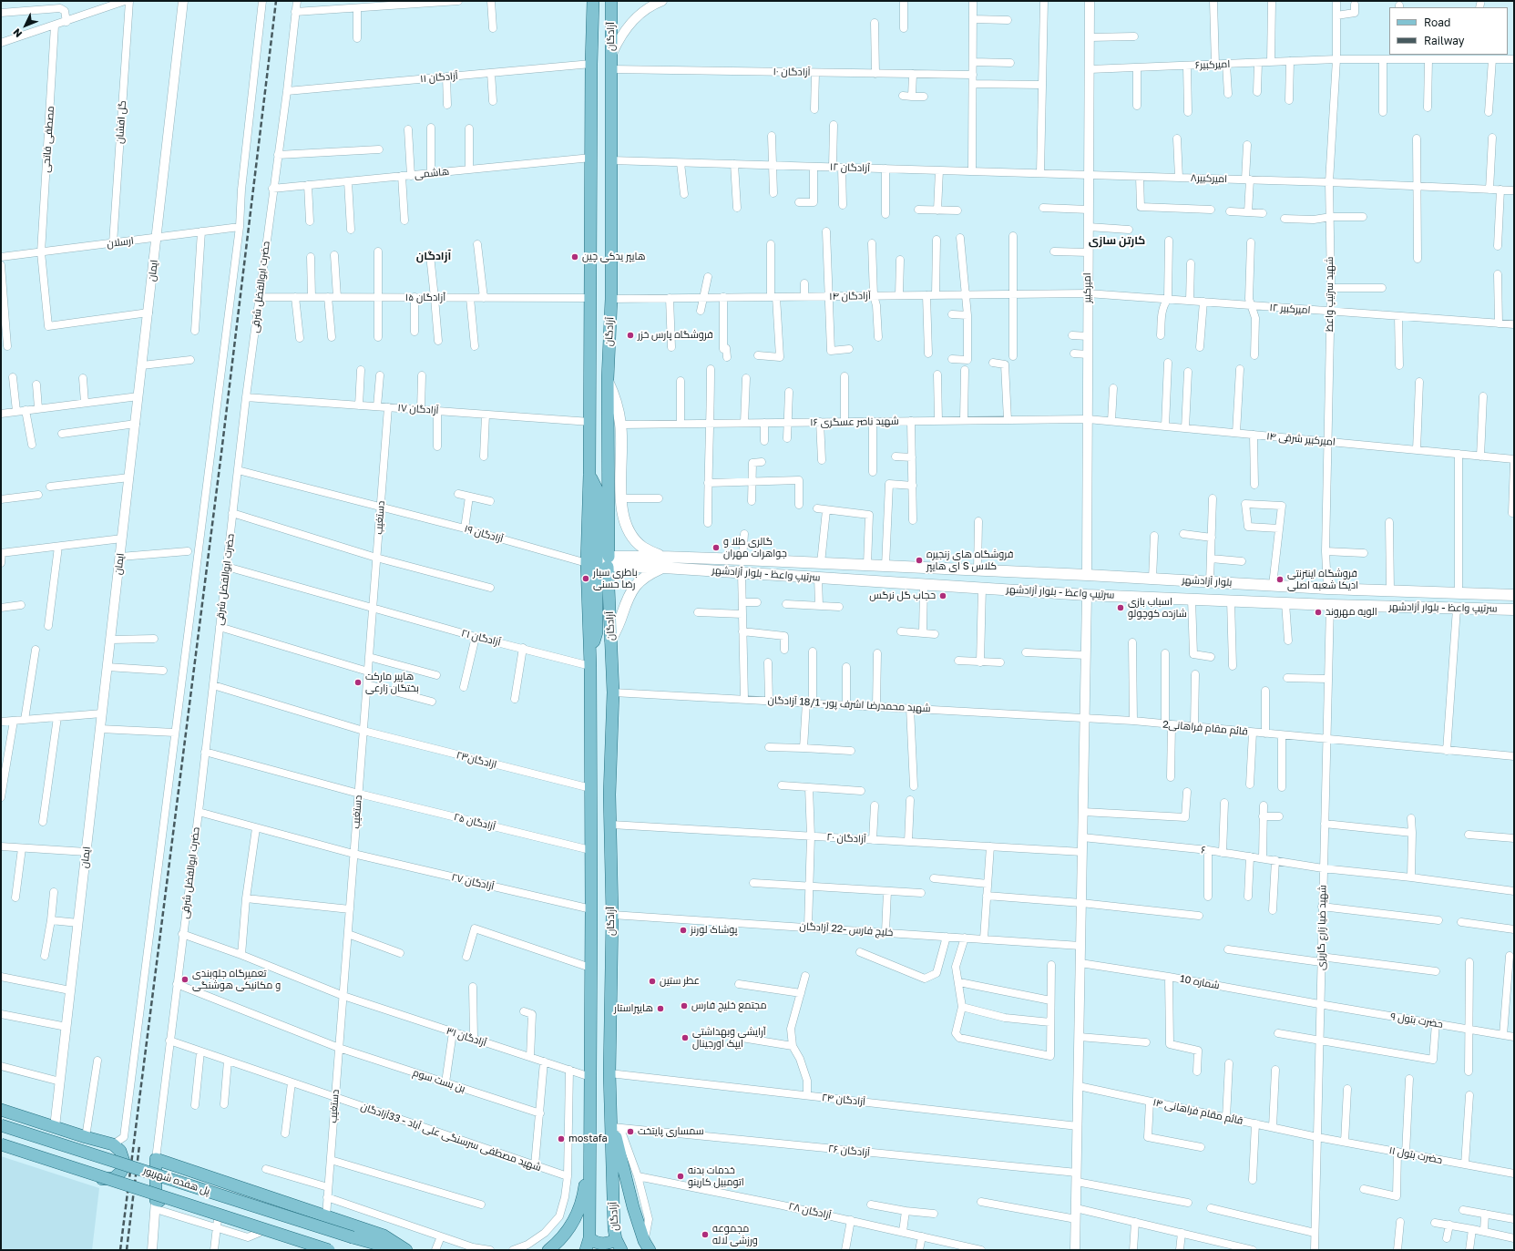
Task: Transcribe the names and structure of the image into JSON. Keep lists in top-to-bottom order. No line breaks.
{"streets":{"main road":["آزادگان","سرتیپ واعظ - بلوار آزادشهر","بلوار آزادشهر","پل هفده شهریور"],"street":["امیرکبیر۶","۱۰ آزادگان","۱۱ آزادگان","گل افشان","مصطفی فاتحی","۱۲ آزادگان","هاشمی","امیرکبیر۸","ارسلان","ایمان","حضرت ابوالفضل شرقی","امیرکبیر","شهید سرتیپ واعظ","۱۴ آزادگان","۱۵ آزادگان","امیرکبیر ۱۲","۱۷ آزادگان","۱۶ شهید ناصر عسگری","۱۴ امیرکبیر شرقی","دستغیب","۱۹ آزادگان","۲۱ آزادگان","شهید محمدرضا اشرف پور- 18/1 آزادگان","2قائم مقام فراهانی","۲۳ازادگان","۲۵ آزادگان","۲۰ آزادگان","۶","۲۷ آزادگان","شهید ضیا زارع گاریزی","خلیج فارس -22 آزادگان","شماره 10","حضرت بتول ۹","۳۱ آزادگان","بن بست سوم","۲۴ آزادگان","۱۴ قائم مقام فراهانی","شهید مصطفی سرسنگی علی آباد - 33آزادگان","۲۶ آزادگان","حضرت بتول ۱۱","۲۸ آزادگان"]},"crossings":[["آزادگان","۱۰ آزادگان"],["آزادگان","۱۱ آزادگان"],["آزادگان","۱۲ آزادگان"],["آزادگان","هاشمی"],["آزادگان","۱۴ آزادگان"],["آزادگان","۱۵ آزادگان"],["آزادگان","۱۷ آزادگان"],["آزادگان","۱۹ آزادگان"],["آزادگان","سرتیپ واعظ - بلوار آزادشهر"],["آزادگان","۲۱ آزادگان"],["آزادگان","شهید محمدرضا اشرف پور- 18/1 آزادگان"],["آزادگان","۲۳ازادگان"],["آزادگان","۲۵ آزادگان"],["آزادگان","۲۰ آزادگان"],["آزادگان","۲۷ آزادگان"],["آزادگان","خلیج فارس -22 آزادگان"],["آزادگان","۳۱ آزادگان"],["آزادگان","۲۴ آزادگان"],["آزادگان","۲۶ آزادگان"],["امیرکبیر۶","امیرکبیر"],["امیرکبیر۶","شهید سرتیپ واعظ"],["۱۱ آزادگان","حضرت ابوالفضل شرقی"],["گل افشان","ارسلان"],["مصطفی فاتحی","ارسلان"],["مصطفی فاتحی","ایمان"],["۱۲ آزادگان","امیرکبیر۸"],["۱۲ آزادگان","امیرکبیر"],["هاشمی","حضرت ابوالفضل شرقی"],["امیرکبیر۸","امیرکبیر"],["امیرکبیر۸","شهید سرتیپ واعظ"],["ارسلان","ایمان"],["حضرت ابوالفضل شرقی","۱۵ آزادگان"],["حضرت ابوالفضل شرقی","۱۷ آزادگان"],["حضرت ابوالفضل شرقی","۱۹ آزادگان"],["حضرت ابوالفضل شرقی","۲۱ آزادگان"],["حضرت ابوالفضل شرقی","۲۳ازادگان"],["حضرت ابوالفضل شرقی","۲۵ آزادگان"],["حضرت ابوالفضل شرقی","۲۷ آزادگان"],["حضرت ابوالفضل شرقی","۳۱ آزادگان"],["حضرت ابوالفضل شرقی","بن بست سوم"],["حضرت ابوالفضل شرقی","شهید مصطفی سرسنگی علی آباد - 33آزادگان"],["امیرکبیر","۱۴ آزادگان"],["امیرکبیر","امیرکبیر ۱۲"],["امیرکبیر","۱۶ شهید ناصر عسگری"],["امیرکبیر","۱۴ امیرکبیر شرقی"],["امیرکبیر","سرتیپ واعظ - بلوار آزادشهر"],["امیرکبیر","بلوار آزادشهر"],["شهید سرتیپ واعظ","امیرکبیر ۱۲"],["شهید سرتیپ واعظ","۱۴ امیرکبیر شرقی"],["شهید سرتیپ واعظ","سرتیپ واعظ - بلوار آزادشهر"],["شهید سرتیپ واعظ","بلوار آزادشهر"],["۱۴ آزادگان","امیرکبیر ۱۲"],["۱۷ آزادگان","دستغیب"],["۱۶ شهید ناصر عسگری","۱۴ امیرکبیر شرقی"],["دستغیب","۱۹ آزادگان"],["دستغیب","۲۱ آزادگان"],["دستغیب","۲۳ازادگان"],["دستغیب","۲۵ آزادگان"],["دستغیب","۲۷ آزادگان"],["دستغیب","۳۱ آزادگان"],["دستغیب","بن بست سوم"],["دستغیب","شهید مصطفی سرسنگی علی آباد - 33آزادگان"],["۱۹ آزادگان","سرتیپ واعظ - بلوار آزادشهر"],["سرتیپ واعظ - بلوار آزادشهر","بلوار آزادشهر"],["سرتیپ واعظ - بلوار آزادشهر","شهید ضیا زارع گاریزی"],["شهید محمدرضا اشرف پور- 18/1 آزادگان","2قائم مقام فراهانی"],["2قائم مقام فراهانی","شهید ضیا زارع گاریزی"],["۶","شهید ضیا زارع گاریزی"],["شهید ضیا زارع گاریزی","شماره 10"],["شهید ضیا زارع گاریزی","حضرت بتول ۹"],["شهید ضیا زارع گاریزی","۱۴ قائم مقام فراهانی"],["شهید ضیا زارع گاریزی","حضرت بتول ۱۱"],["شماره 10","حضرت بتول ۹"],["۱۴ قائم مقام فراهانی","حضرت بتول ۱۱"]],"districts":["کارتن سازی","آزادگان"],"places":["هایپر یدکی چین","فروشگاه پارس خزر","گالری طلا و جواهرات مهران","فروشگاه های زنجیره ای هایپر S کلاس","باطری سیار رضا حسنی","فروشگاه اینترنتی ادیکا شعبه اصلی","حجاب گل نرگس","اسباب بازی شازده کوچولو","الویه مهروند","هاپیر مارکت بختگان زارعی","پوشاک لورنز","تعمیرگاه جلوبندی و مکانیکی هوشنگی","عطر ستین","مجتمع خلیج فارس","هایپراستار","آرایشی وبهداشتی ایپک اورجینال","سمساری پایتخت","mostafa","خدمات بدنه اتومبیل کارینو","مجموعه ورزشی لاله"],"legend":["Road","Railway"],"north":"bottom left"}
